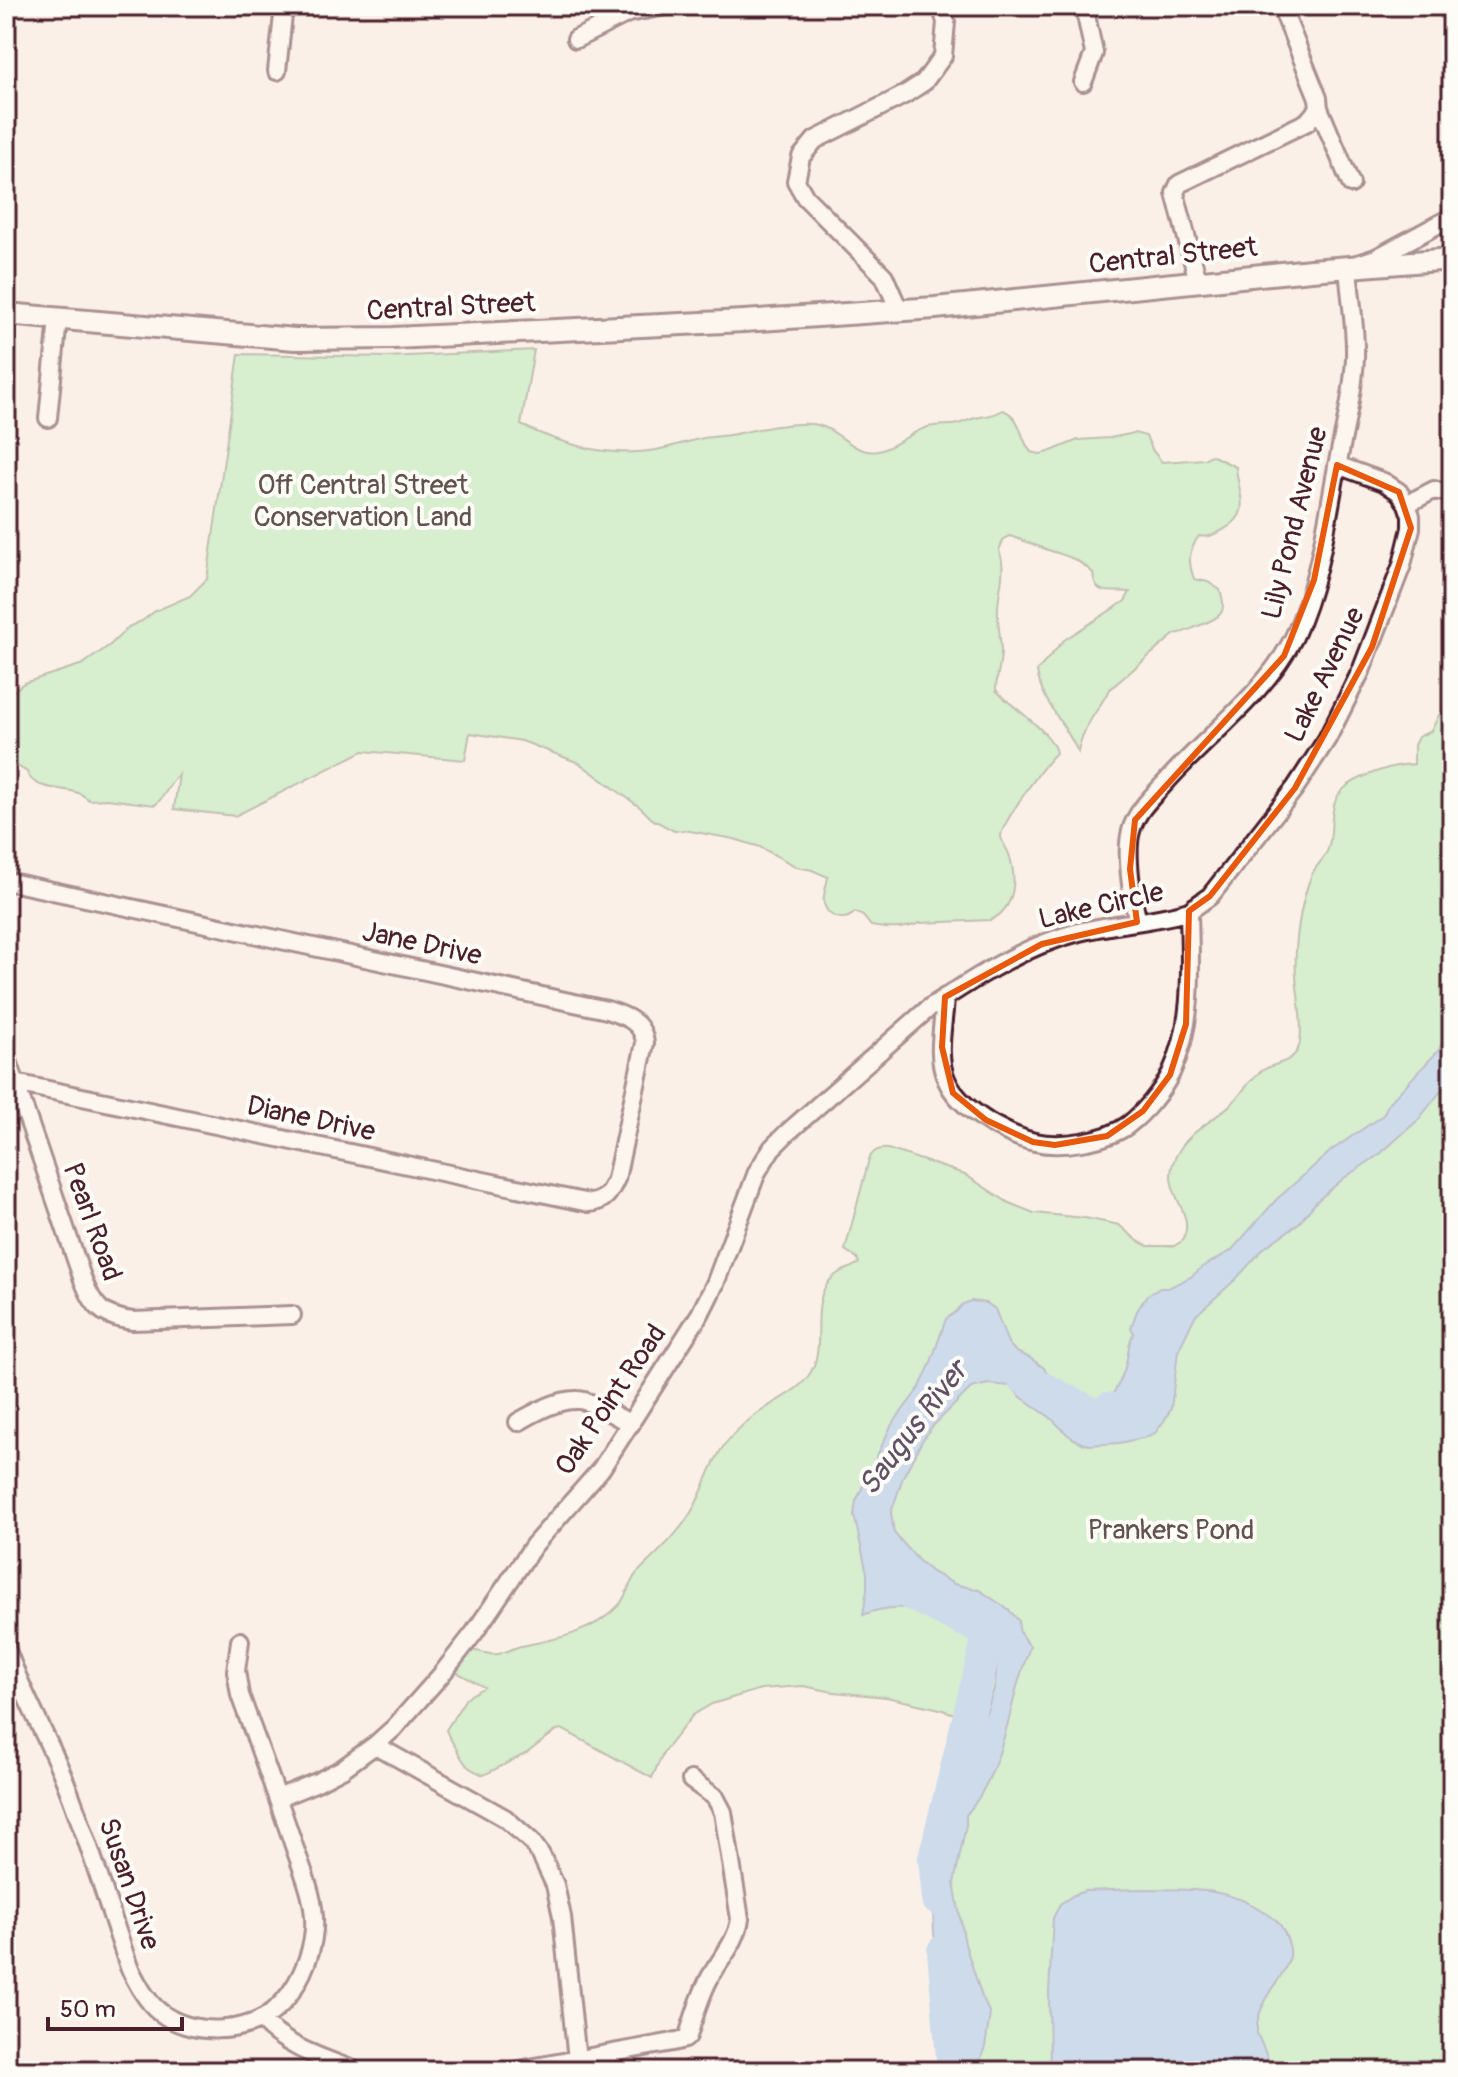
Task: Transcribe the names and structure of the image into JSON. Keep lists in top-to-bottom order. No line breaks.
{"streets":{"street":["Central Street","Lily Pond Avenue","Lake Avenue","Lake Circle","Jane Drive","Diane Drive","Pearl Road","Oak Point Road","Susan Drive"]},"crossings":[["Central Street","Lily Pond Avenue"],["Lily Pond Avenue","Lake Avenue"],["Lily Pond Avenue","Lake Circle"],["Lily Pond Avenue","Oak Point Road"],["Lake Avenue","Lake Circle"],["Lake Avenue","Oak Point Road"],["Lake Circle","Oak Point Road"],["Jane Drive","Diane Drive"],["Diane Drive","Pearl Road"]],"water":["Saugus River"],"parks":["Off Central Street Conservation Land","Prankers Pond"],"scale_bar":"50 m"}
